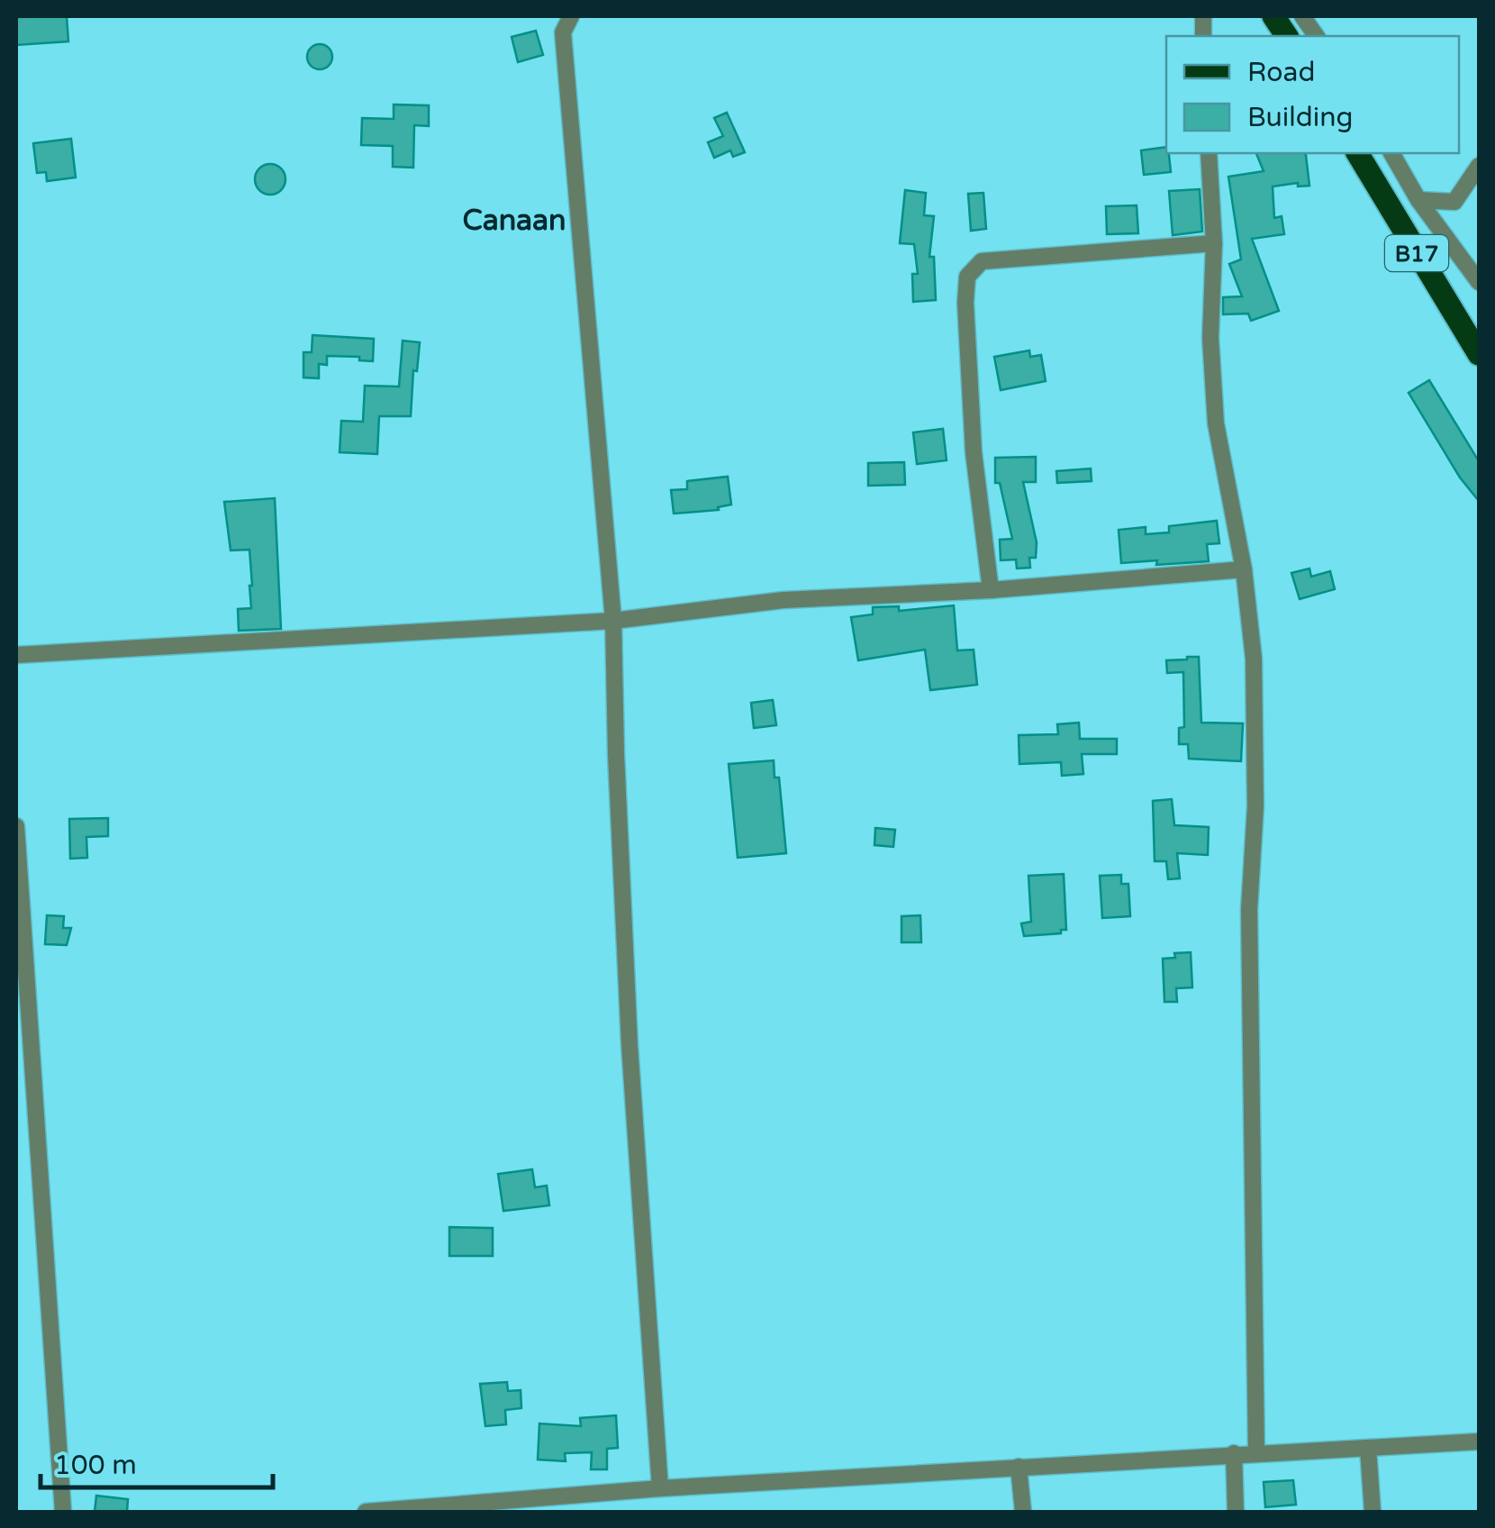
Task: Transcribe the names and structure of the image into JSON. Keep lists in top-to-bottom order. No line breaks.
{"streets":{"main road":["B17"]},"districts":["Canaan"],"legend":["Road","Building"],"scale_bar":"100 m"}
